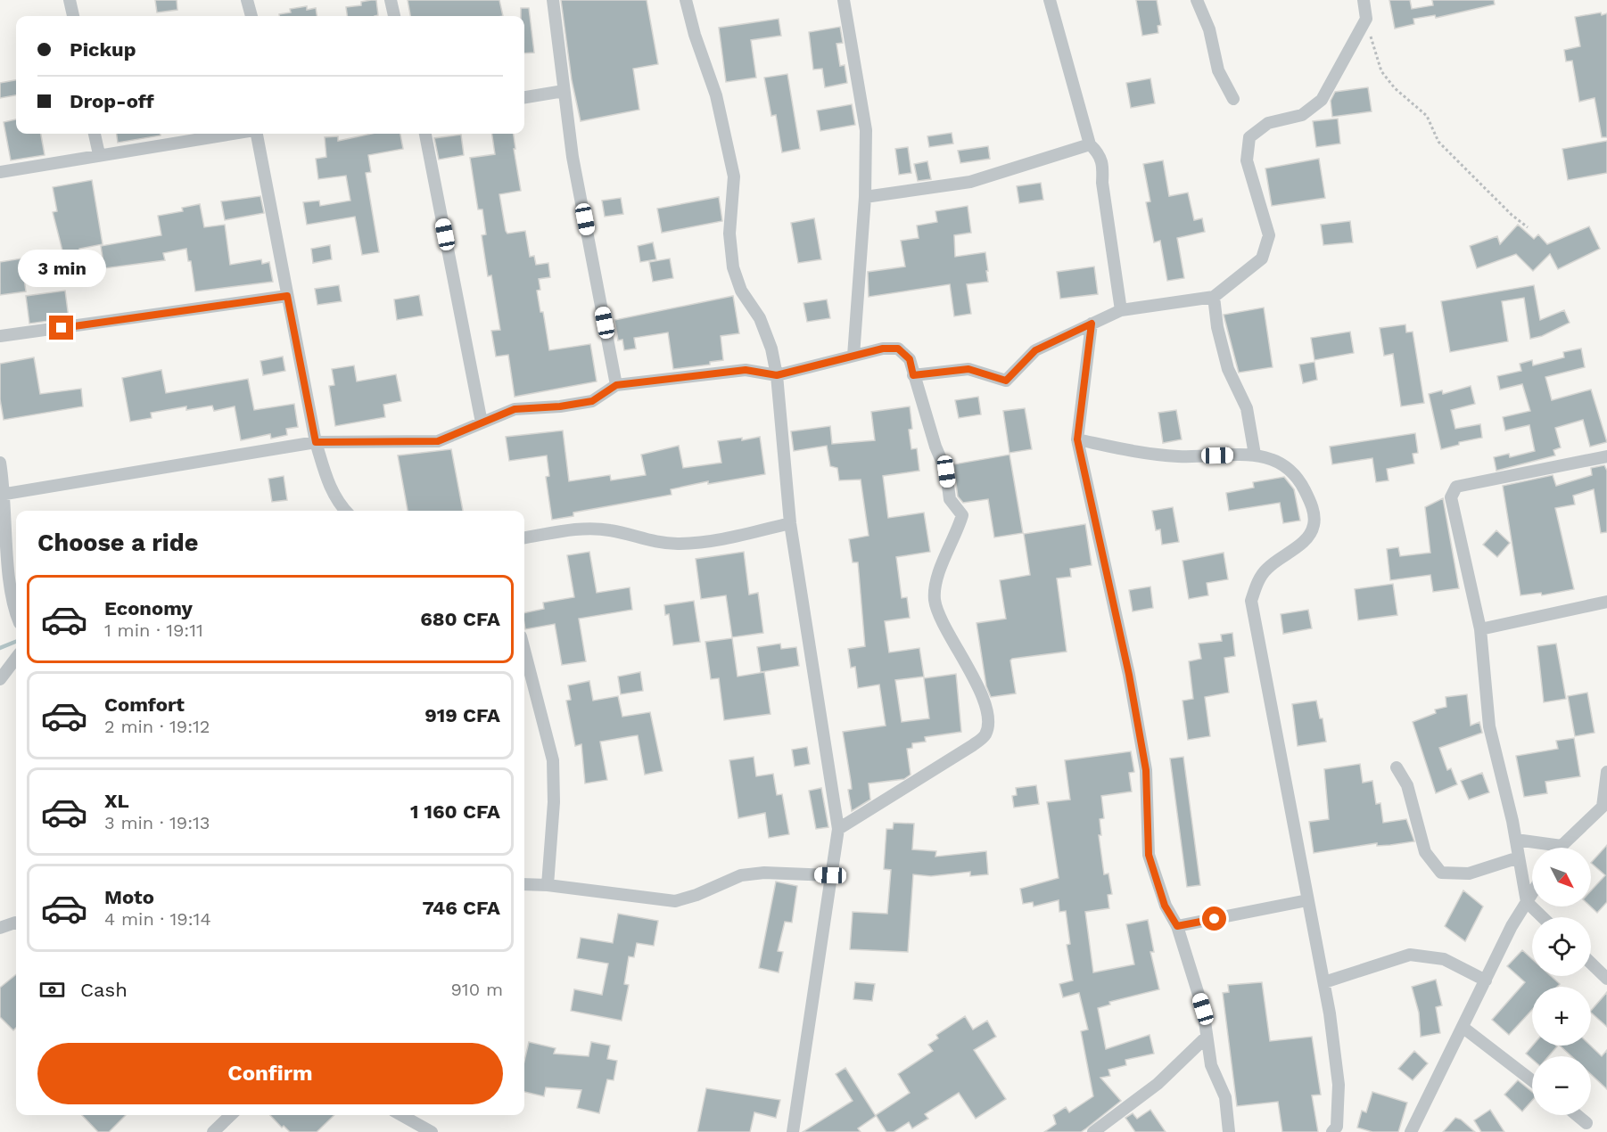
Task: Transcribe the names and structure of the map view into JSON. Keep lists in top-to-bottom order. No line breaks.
{"north":"bottom right","page":{"banner":["Pickup","Drop-off"],"bubble":"3 min","heading":"Choose a ride","list":[{"name":"Economy","note":"1 min · 19:11","value":"680 CFA"},{"name":"Comfort","note":"2 min · 19:12","value":"919 CFA"},{"name":"XL","note":"3 min · 19:13","value":"1 160 CFA"},{"name":"Moto","note":"4 min · 19:14","value":"746 CFA"}],"map_buttons":["+","−"],"pay":["Cash","910 m"],"buttons":"Confirm"}}
